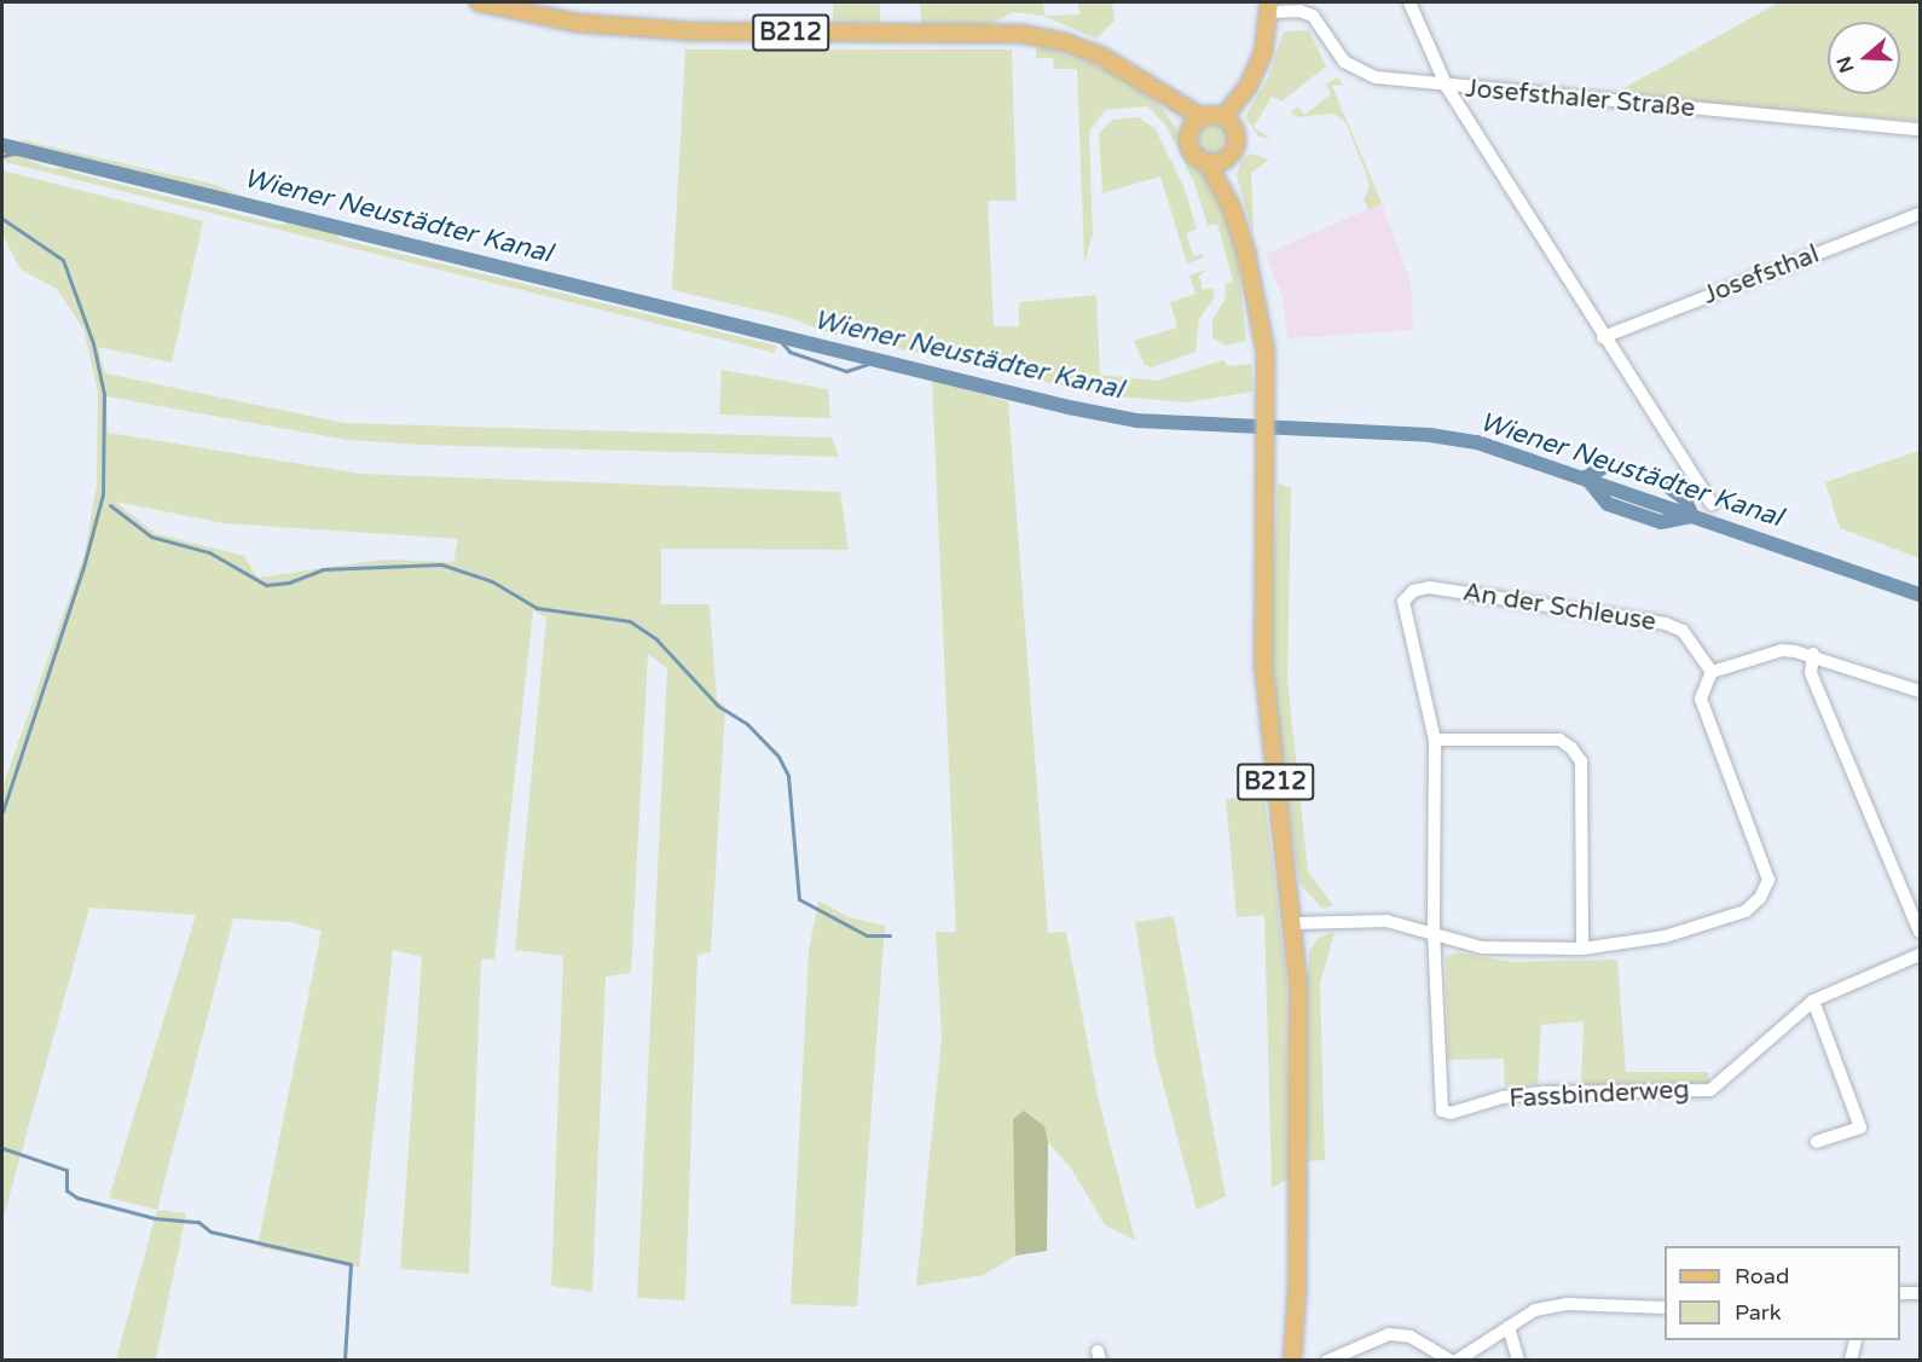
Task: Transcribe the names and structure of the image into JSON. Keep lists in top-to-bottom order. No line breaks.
{"streets":{"main road":["B212"],"street":["Josefsthaler Straße","Josefsthal","An der Schleuse","Fassbinderweg"]},"water":["Wiener Neustädter Kanal"],"legend":["Road","Park"],"north":"left"}
